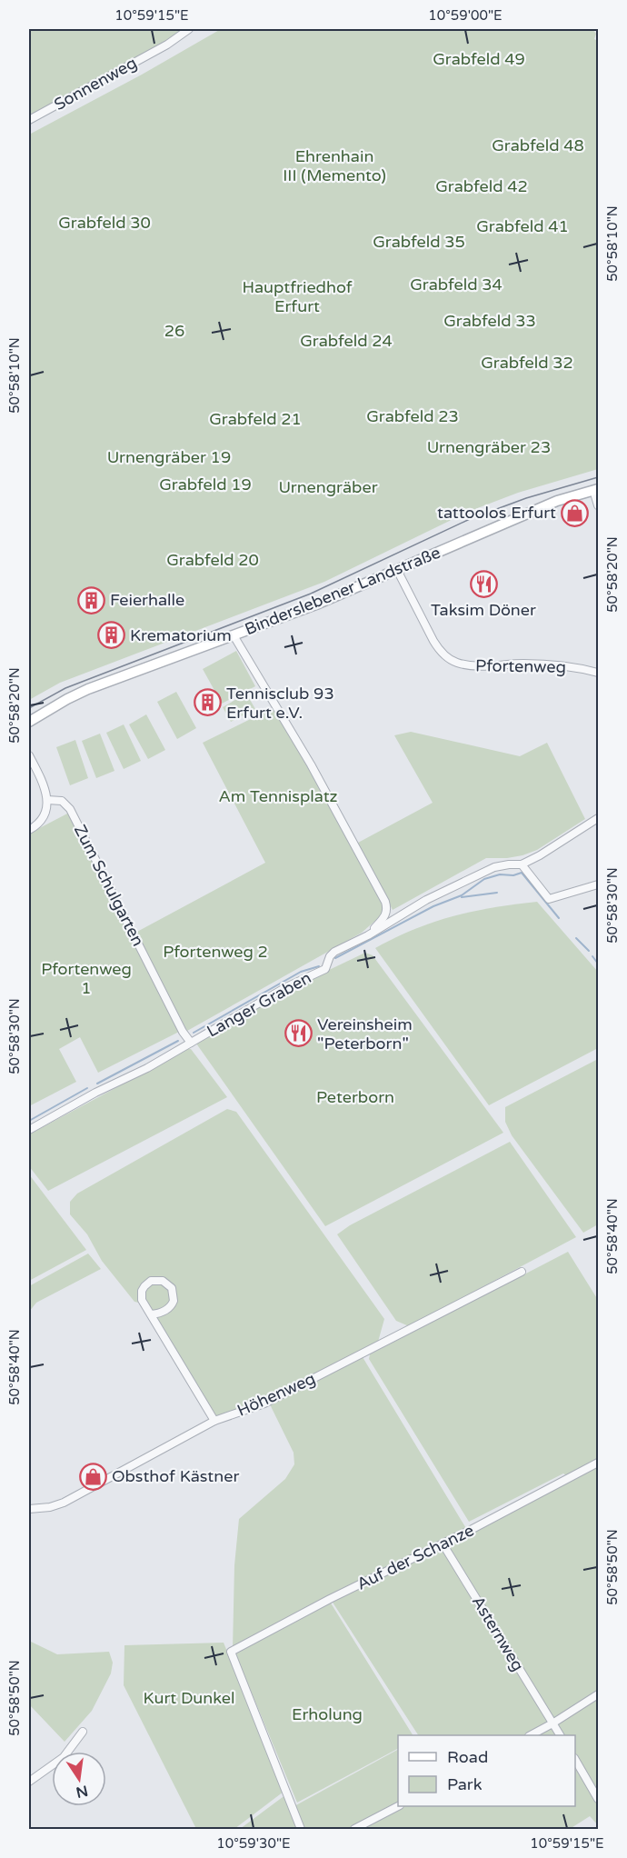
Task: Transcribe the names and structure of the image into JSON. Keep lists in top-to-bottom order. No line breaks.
{"streets":{"main road":["Binderslebener Landstraße"],"street":["Sonnenweg","Pfortenweg","Zum Schulgarten","Langer Graben","Höhenweg","Auf der Schanze","Asternweg"]},"crossings":[["Binderslebener Landstraße","Pfortenweg"],["Zum Schulgarten","Langer Graben"],["Auf der Schanze","Asternweg"]],"parks":["Grabfeld 49","Grabfeld 48","Ehrenhain III (Memento)","Grabfeld 42","Grabfeld 30","Grabfeld 41","Grabfeld 35","Grabfeld 34","Hauptfriedhof Erfurt","Grabfeld 33","26","Grabfeld 24","Grabfeld 32","Grabfeld 23","Grabfeld 21","Urnengräber 23","Urnengräber 19","Grabfeld 19","Urnengräber","Grabfeld 20","Am Tennisplatz","Pfortenweg 2","Pfortenweg 1","Peterborn","Kurt Dunkel","Erholung"],"places":{"shop":["tattoolos Erfurt","Obsthof Kästner"],"restaurant":["Taksim Döner","Vereinsheim \"Peterborn\""],"building":["Feierhalle","Krematorium","Tennisclub 93 Erfurt e.V."]},"legend":["Road","Park"],"north":"bottom","coordinates":["10°59'15\"E","10°59'00\"E","50°58'10\"N","50°58'20\"N","50°58'30\"N","50°58'40\"N","50°58'50\"N","10°59'30\"E"]}
